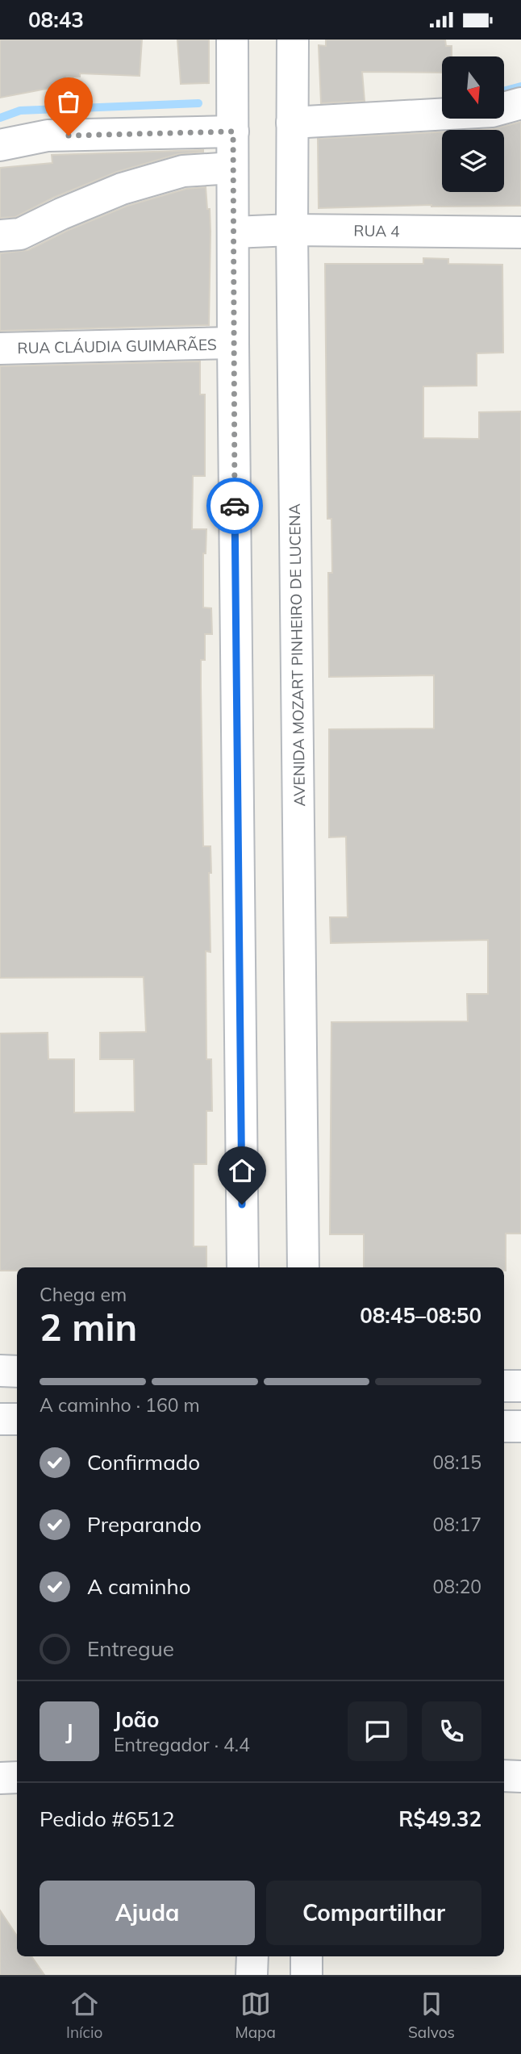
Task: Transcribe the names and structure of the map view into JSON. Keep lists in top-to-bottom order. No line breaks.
{"streets":{"main road":["RUA 4","RUA CLÁUDIA GUIMARÃES","AVENIDA MOZART PINHEIRO DE LUCENA"]},"crossings":[["RUA 4","AVENIDA MOZART PINHEIRO DE LUCENA"]],"north":"bottom","page":{"status":"08:43","heading":["2 min","Chega em","08:45–08:50"],"panel":["João","Entregador · 4.4","Pedido #6512","R$49.32"],"bar":"A caminho · 160 m","list":[["Confirmado","08:15"],["Preparando","08:17"],["A caminho","08:20"],"Entregue"],"round":"J","buttons":["Ajuda","Compartilhar"],"tabs":["Início","Mapa","Salvos"]}}
